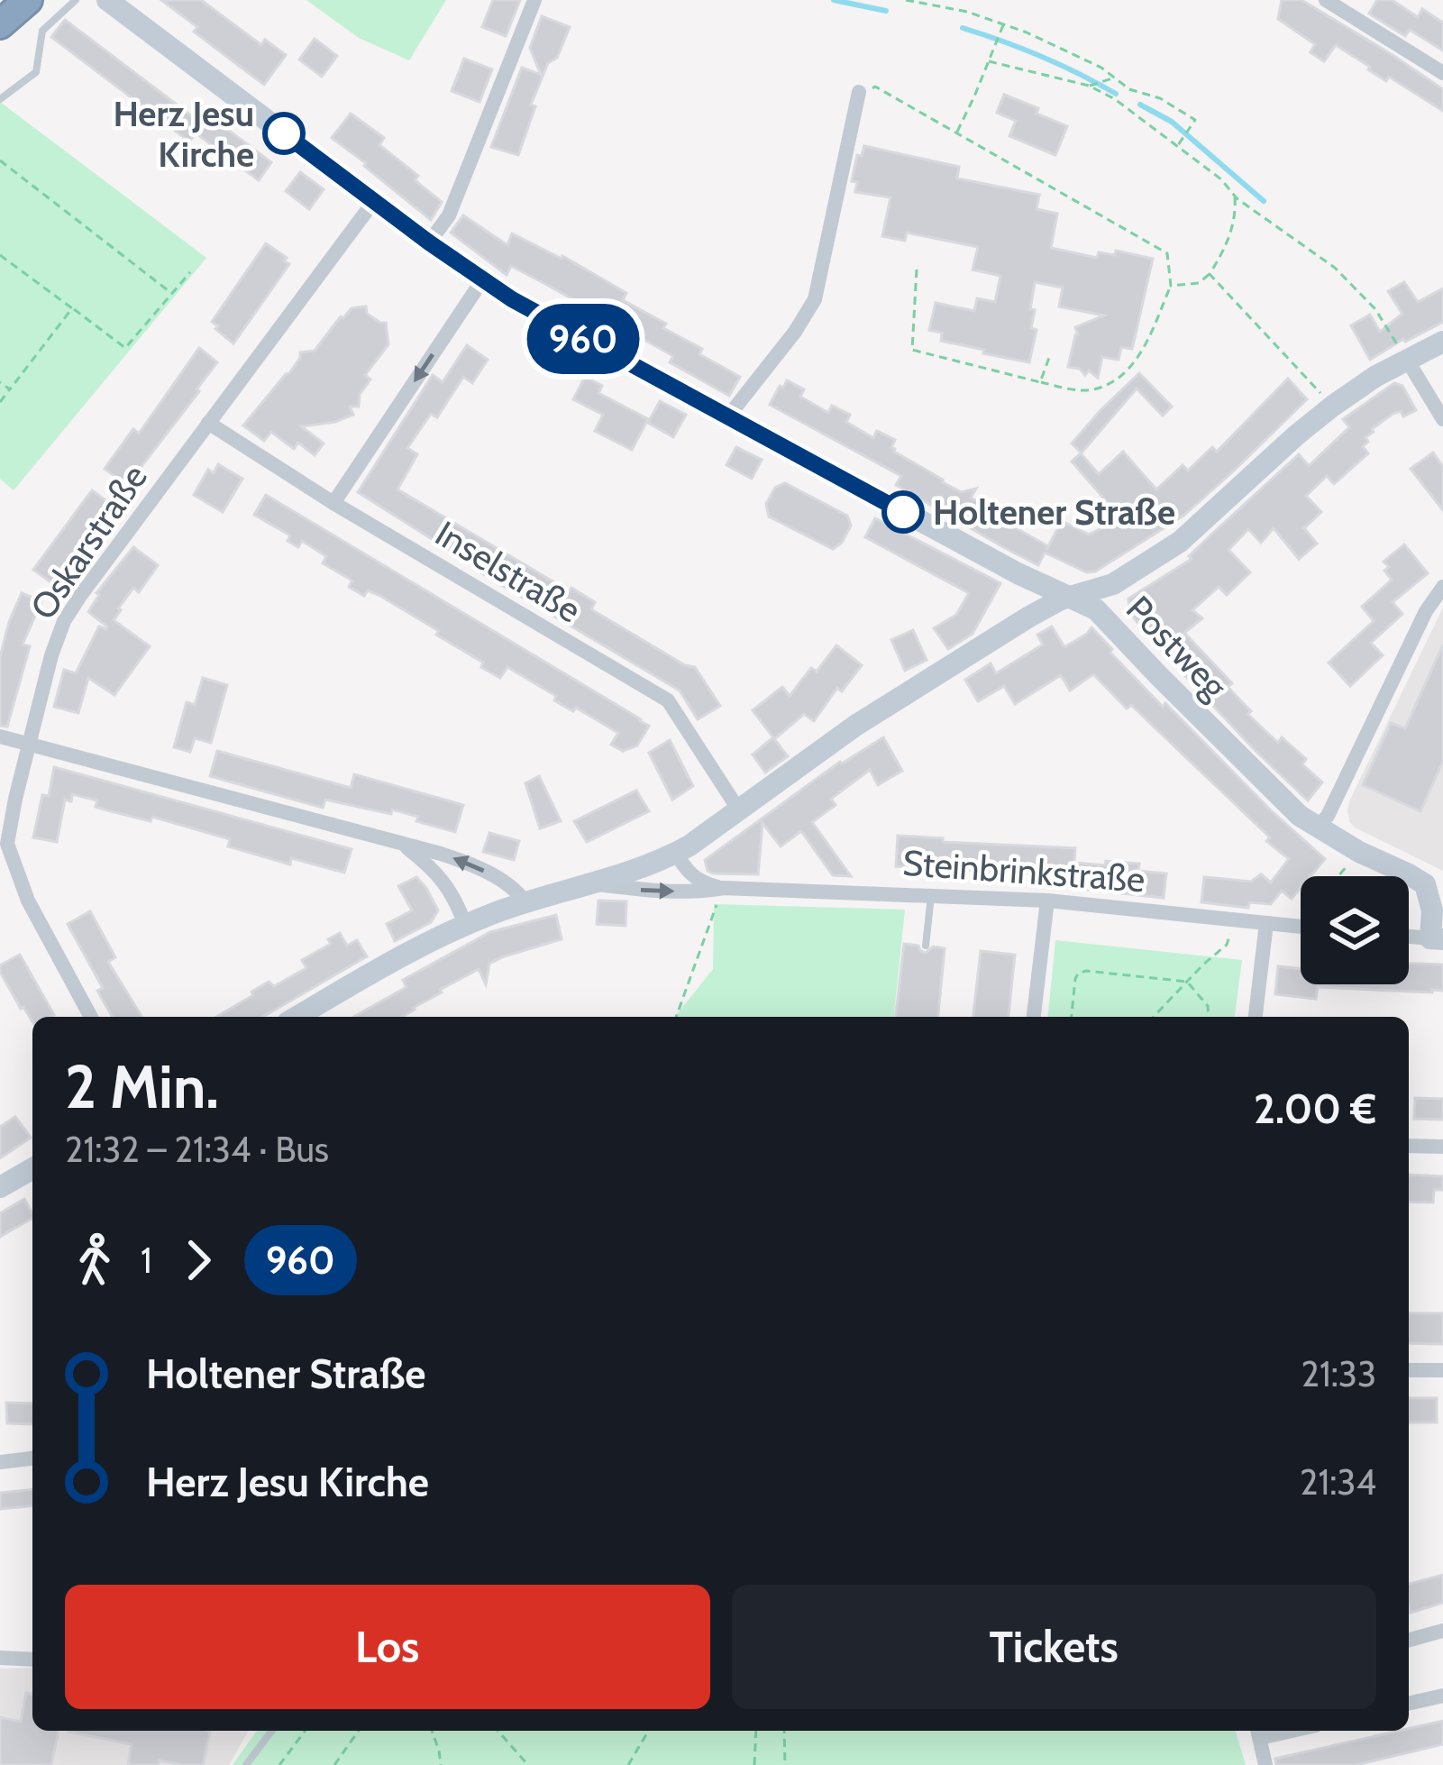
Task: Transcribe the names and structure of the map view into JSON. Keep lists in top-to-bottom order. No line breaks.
{"streets":{"main road":["Postweg"],"street":["Oskarstraße","Inselstraße","Steinbrinkstraße"]},"crossings":[["Oskarstraße","Inselstraße"],["Oskarstraße","Postweg"]],"places":["Herz Jesu Kirche","Holtener Straße"],"lines":["bus line 960"],"page":{"on_map":"960","heading":["2 Min.","21:32 – 21:34 · Bus","2.00 €"],"legs":["1","960"],"list":[{"name":"Holtener Straße","value":"21:33"},{"name":"Herz Jesu Kirche","value":"21:34"}],"buttons":["Los","Tickets"]}}
